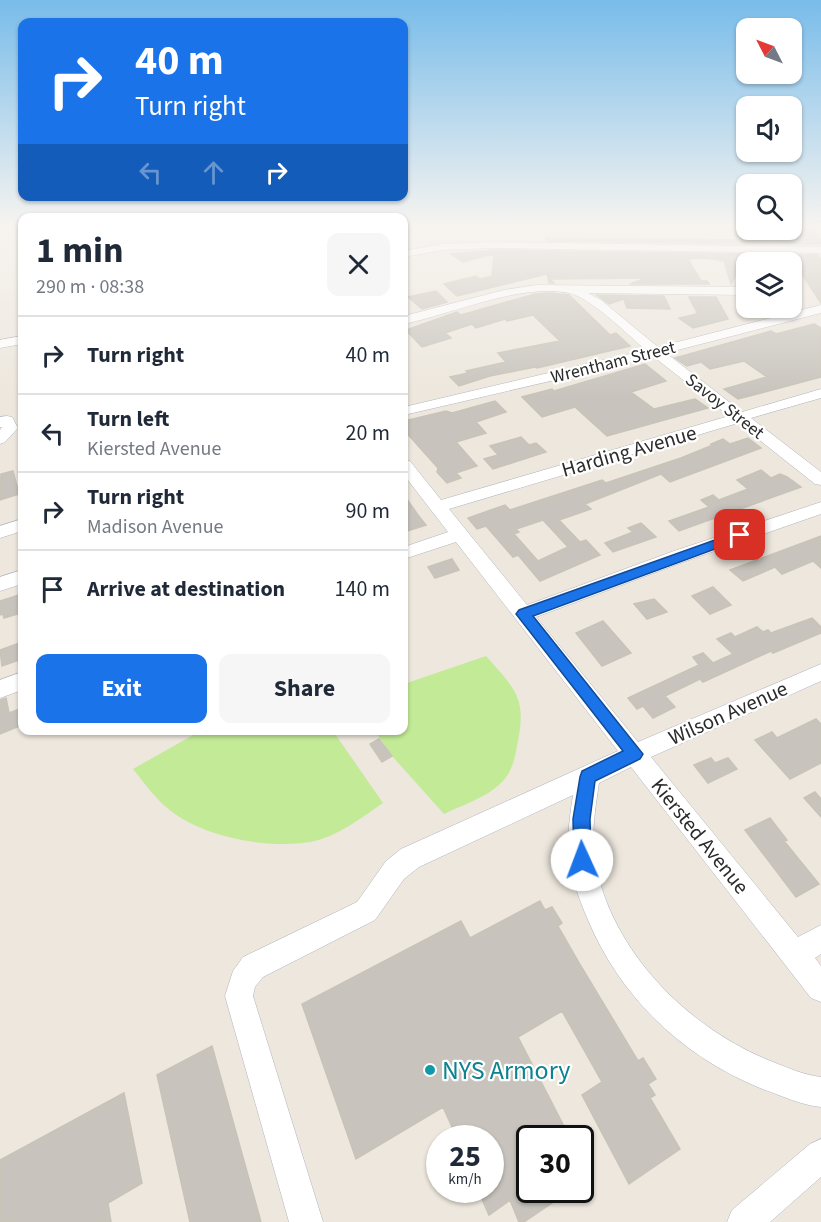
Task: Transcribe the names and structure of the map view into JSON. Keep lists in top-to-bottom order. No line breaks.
{"streets":{"street":["Wrentham Street","Savoy Street","Harding Avenue","Wilson Avenue","Kiersted Avenue"]},"crossings":[["Wrentham Street","Savoy Street"],["Savoy Street","Harding Avenue"],["Harding Avenue","Kiersted Avenue"],["Wilson Avenue","Kiersted Avenue"]],"places":["NYS Armory"],"north":"top left","page":{"turn":["40 m","Turn right"],"heading":["1 min","290 m · 08:38"],"list":[{"name":"Turn right","value":"40 m"},{"name":"Turn left","note":"Kiersted Avenue","value":"20 m"},{"name":"Turn right","note":"Madison Avenue","value":"90 m"},{"name":"Arrive at destination","value":"140 m"}],"buttons":["Exit","Share"],"speed":"25 km/h","limit":"30"}}
